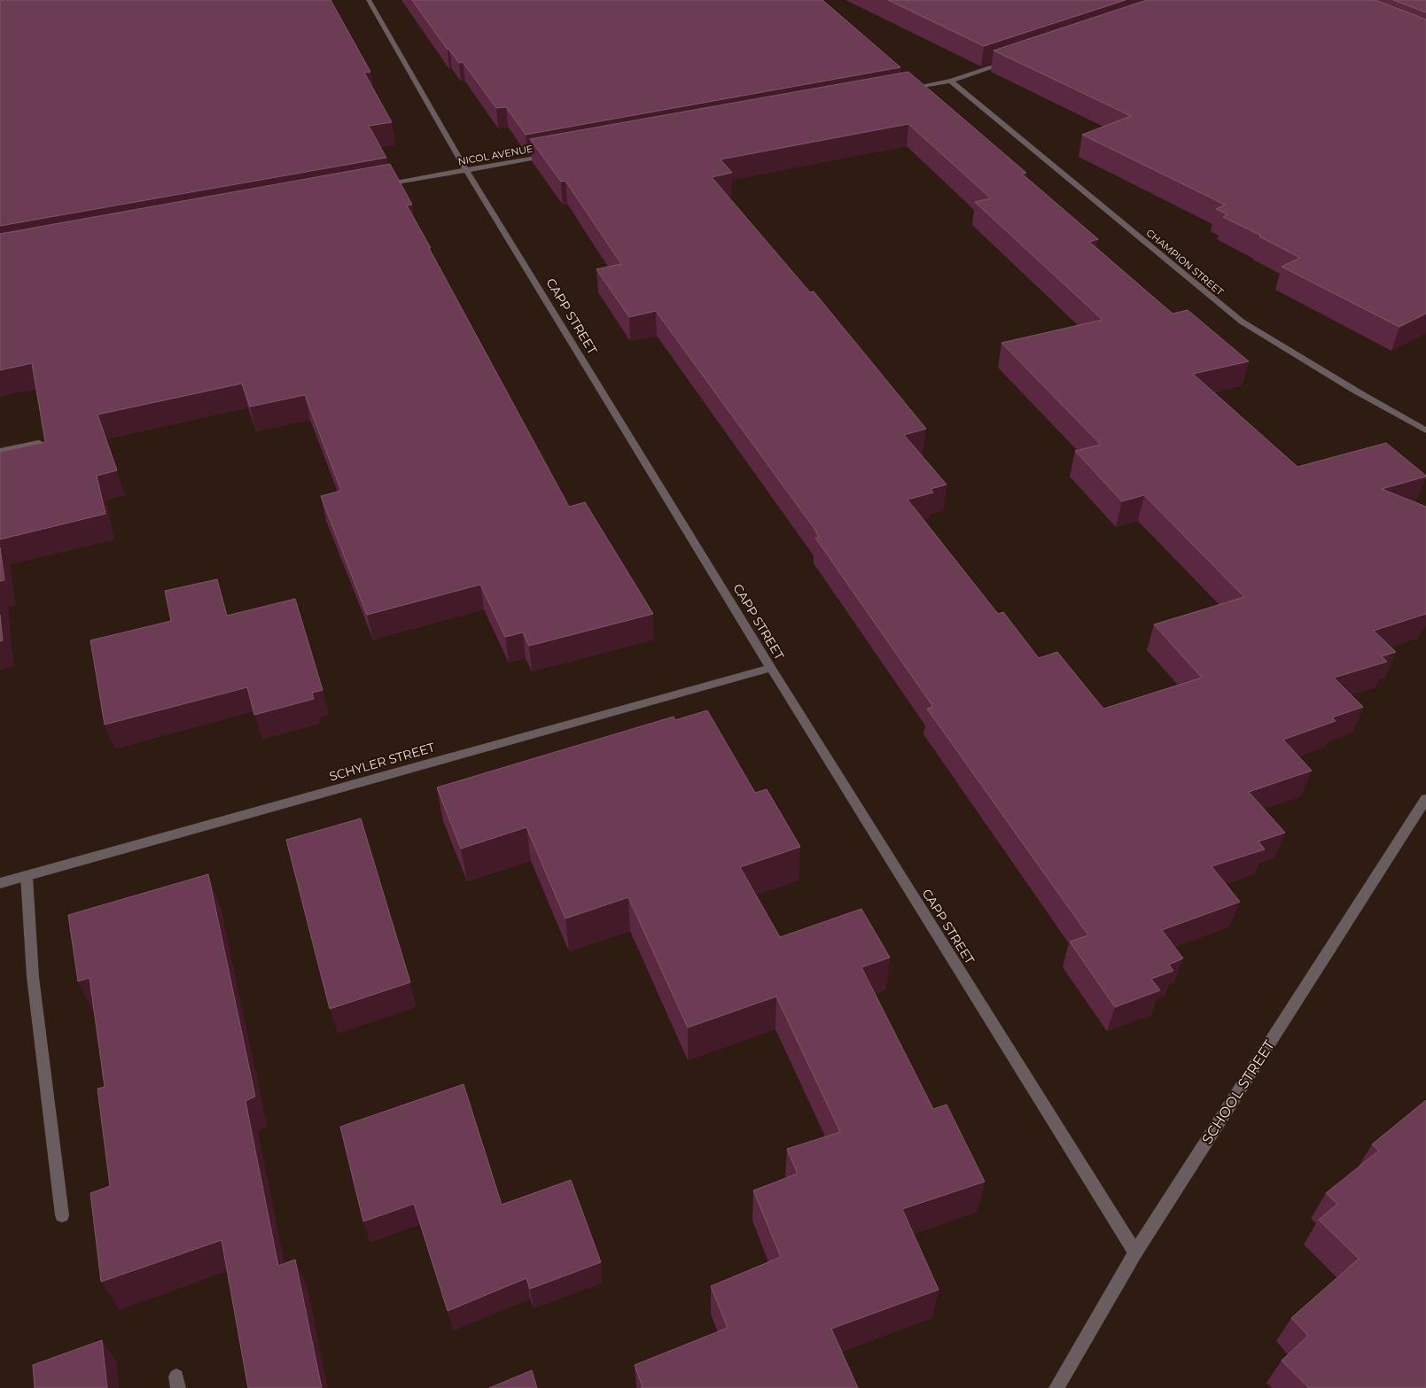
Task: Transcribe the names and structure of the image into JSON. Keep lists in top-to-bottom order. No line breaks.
{"streets":{"street":["NICOL AVENUE","CHAMPION STREET","CAPP STREET","SCHYLER STREET","SCHOOL STREET"]},"crossings":[["NICOL AVENUE","CAPP STREET"],["CAPP STREET","SCHYLER STREET"],["CAPP STREET","SCHOOL STREET"]]}
